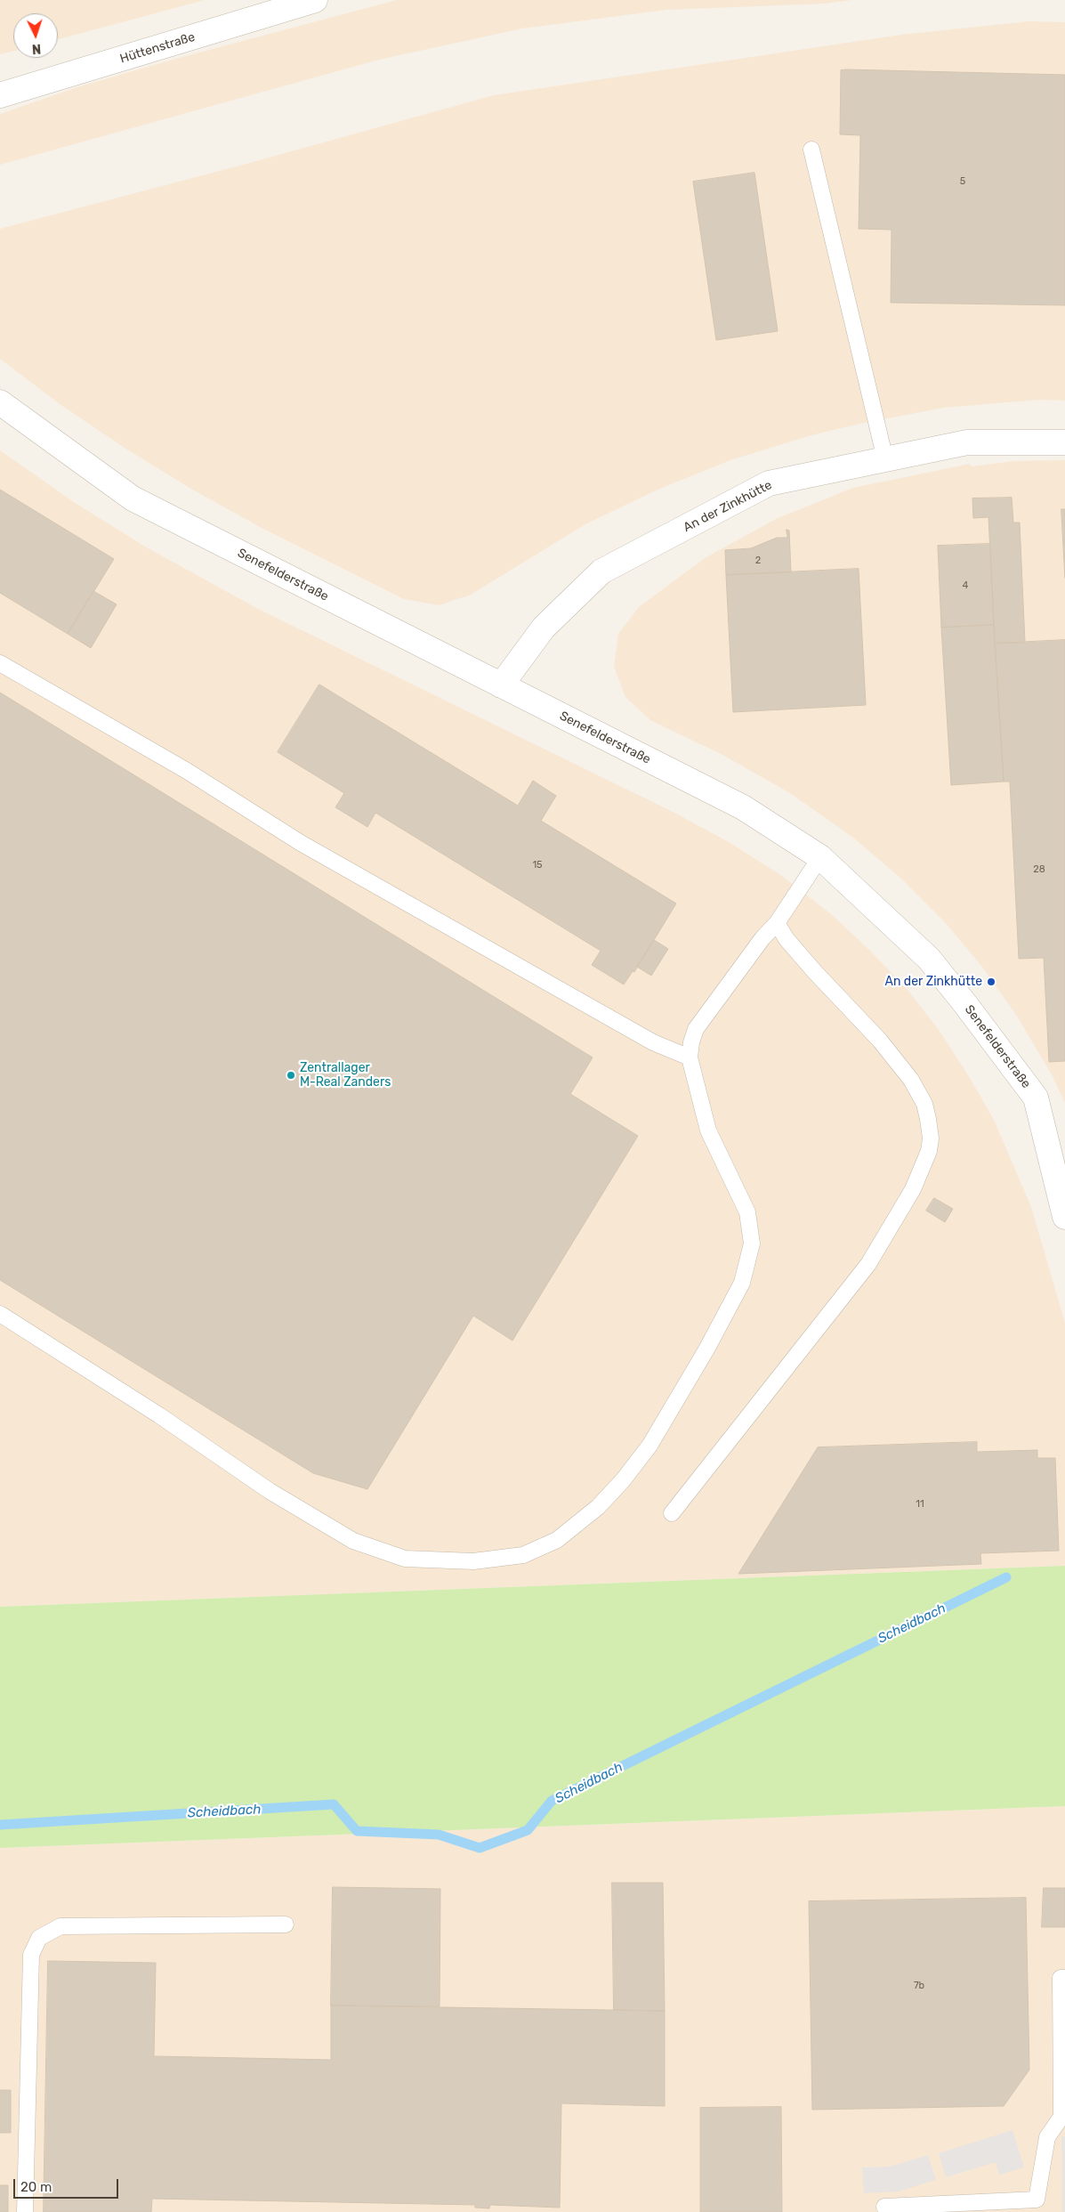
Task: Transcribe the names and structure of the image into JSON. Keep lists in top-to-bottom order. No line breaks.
{"streets":{"street":["Hüttenstraße","An der Zinkhütte","Senefelderstraße"]},"crossings":[["An der Zinkhütte","Senefelderstraße"]],"water":["Scheidbach"],"places":["An der Zinkhütte","Zentrallager M-Real Zanders"],"house_numbers":["5","2","4","15","28","11","7b"],"scale_bar":"20 m","north":"bottom"}
